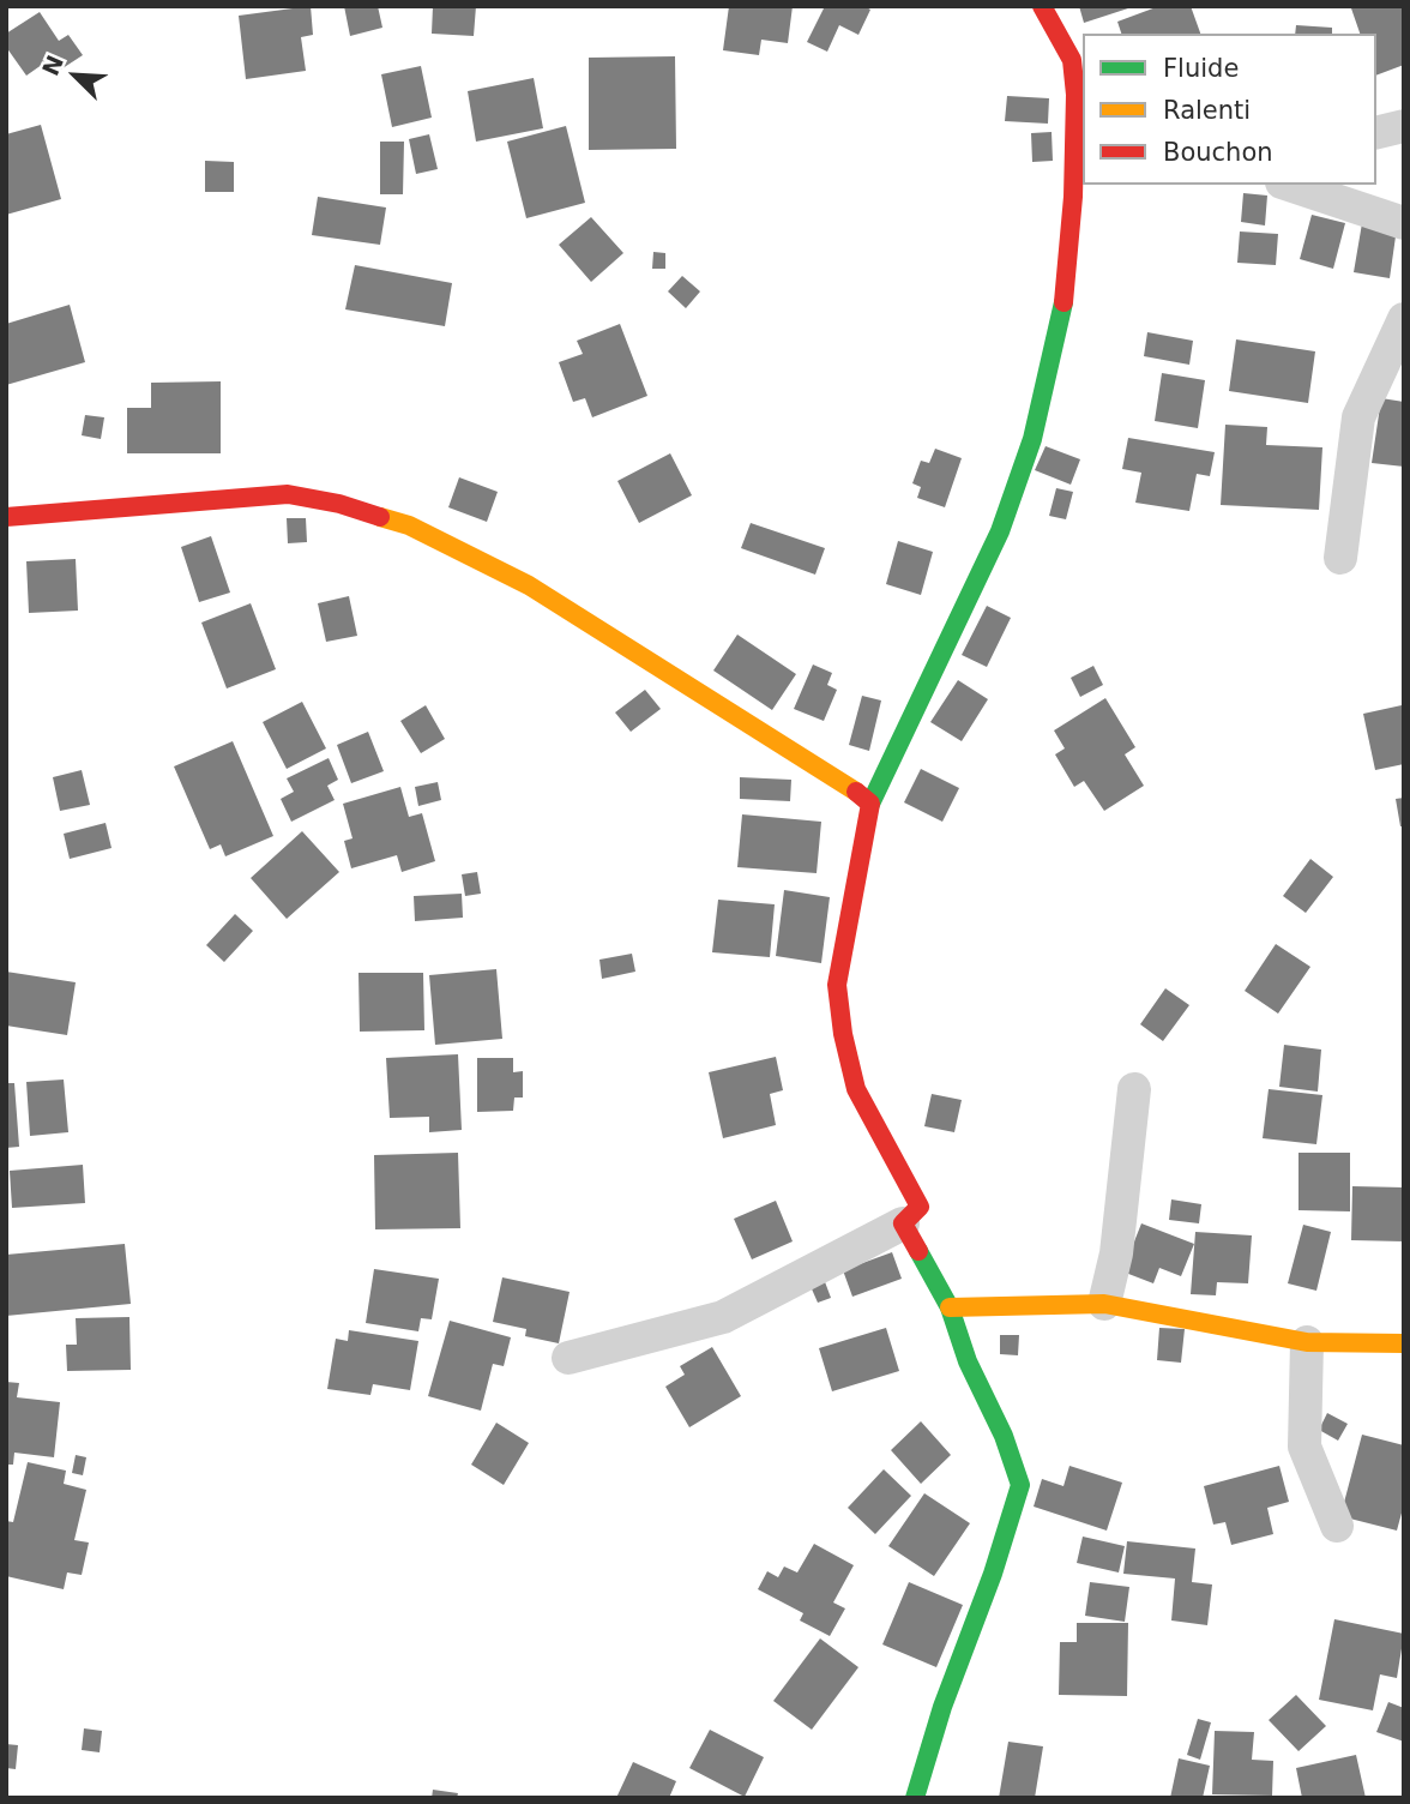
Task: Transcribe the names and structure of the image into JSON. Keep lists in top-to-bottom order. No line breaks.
{"legend":["Fluide","Ralenti","Bouchon"],"north":"top left"}
